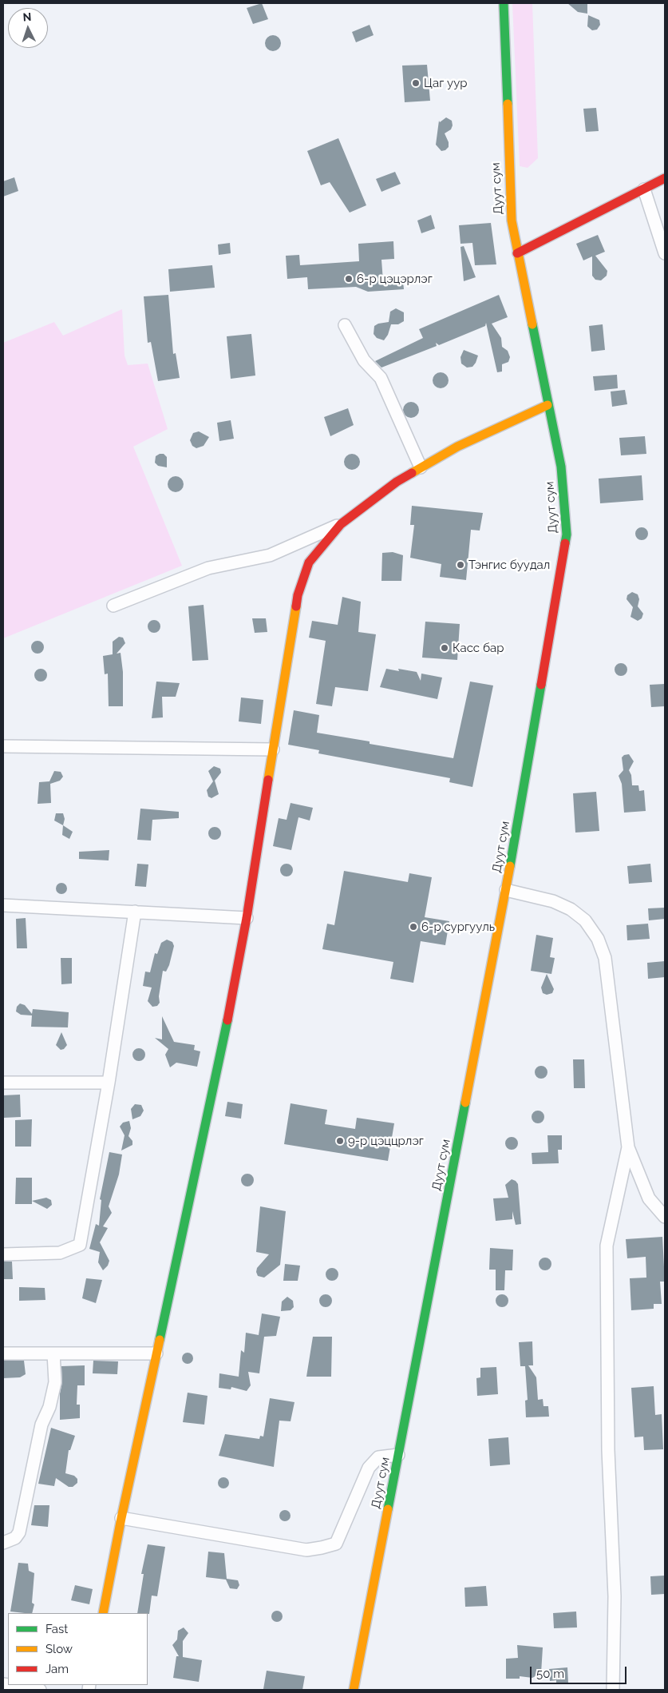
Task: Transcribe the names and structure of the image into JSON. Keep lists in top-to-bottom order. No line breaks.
{"streets":{"main road":["Дуут сум"]},"places":["Цаг уур","6-р цэцэрлэг","Тэнгис буудал","Касс бар","6-р сургууль","9-р цэццрлэг"],"legend":["Fast","Slow","Jam"],"scale_bar":"50 m","north":"top"}
